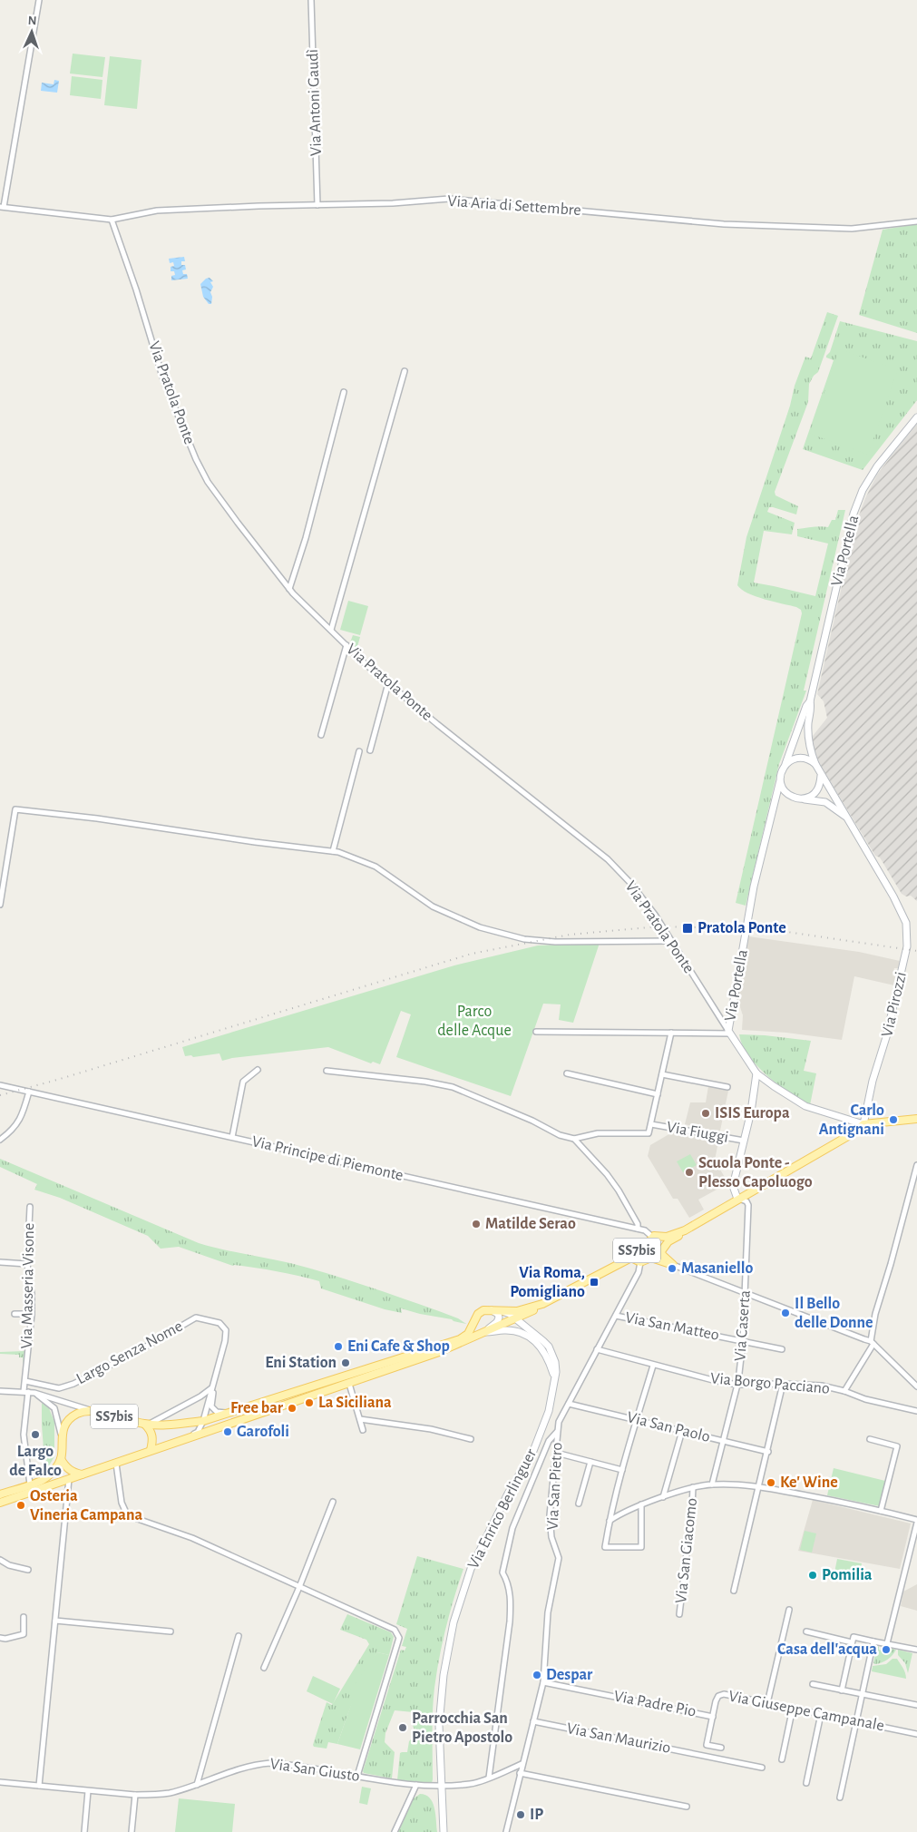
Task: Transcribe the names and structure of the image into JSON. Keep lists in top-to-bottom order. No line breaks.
{"streets":{"main road":["Via Pratola Ponte","Via Portella","Via Pirozzi","SS7bis","Via Enrico Berlinguer"],"street":["Via Antoni Gaudì","Via Aria di Settembre","Via Fiuggi","Via Principe di Piemonte","Via Masseria Visone","Via Caserta","Via San Matteo","Largo Senza Nome","Via Borgo Pacciano","Via San Paolo","Via San Pietro","Via San Giacomo","Via Padre Pio","Via Giuseppe Campanale","Via San Maurizio","Via San Giusto"]},"crossings":[["Via Antoni Gaudì","Via Aria di Settembre"],["Via Aria di Settembre","Via Pratola Ponte"],["Via Pratola Ponte","Via Portella"],["Via Pratola Ponte","Via Pirozzi"],["Via Pratola Ponte","SS7bis"],["Via Portella","Via Pirozzi"],["Via Pirozzi","SS7bis"],["Via Principe di Piemonte","SS7bis"],["SS7bis","Via Caserta"],["SS7bis","Largo Senza Nome"],["SS7bis","Via San Pietro"],["SS7bis","Via Enrico Berlinguer"],["Via Masseria Visone","Largo Senza Nome"],["Via Caserta","Via San Matteo"],["Via Caserta","Via Borgo Pacciano"],["Via Caserta","Via San Paolo"],["Via San Matteo","Via San Pietro"],["Via Borgo Pacciano","Via San Pietro"],["Via San Paolo","Via San Pietro"],["Via San Pietro","Via Padre Pio"],["Via San Pietro","Via San Maurizio"],["Via San Pietro","Via San Giusto"],["Via Enrico Berlinguer","Via San Giusto"],["Via Padre Pio","Via Giuseppe Campanale"],["Via Giuseppe Campanale","Via San Maurizio"]],"parks":["Parco delle Acque"],"places":{"transit":["Pratola Ponte","Via Roma, Pomigliano"],"other":["ISIS Europa","Carlo Antignani","Scuola Ponte - Plesso Capoluogo","Matilde Serao","Masaniello","Il Bello delle Donne","Eni Cafe & Shop","Eni Station","La Siciliana","Free bar","Garofoli","Largo de Falco","Ke' Wine","Osteria Vineria Campana","Pomilia","Casa dell'acqua","Despar","Parrocchia San Pietro Apostolo","IP"]},"north":"top"}
